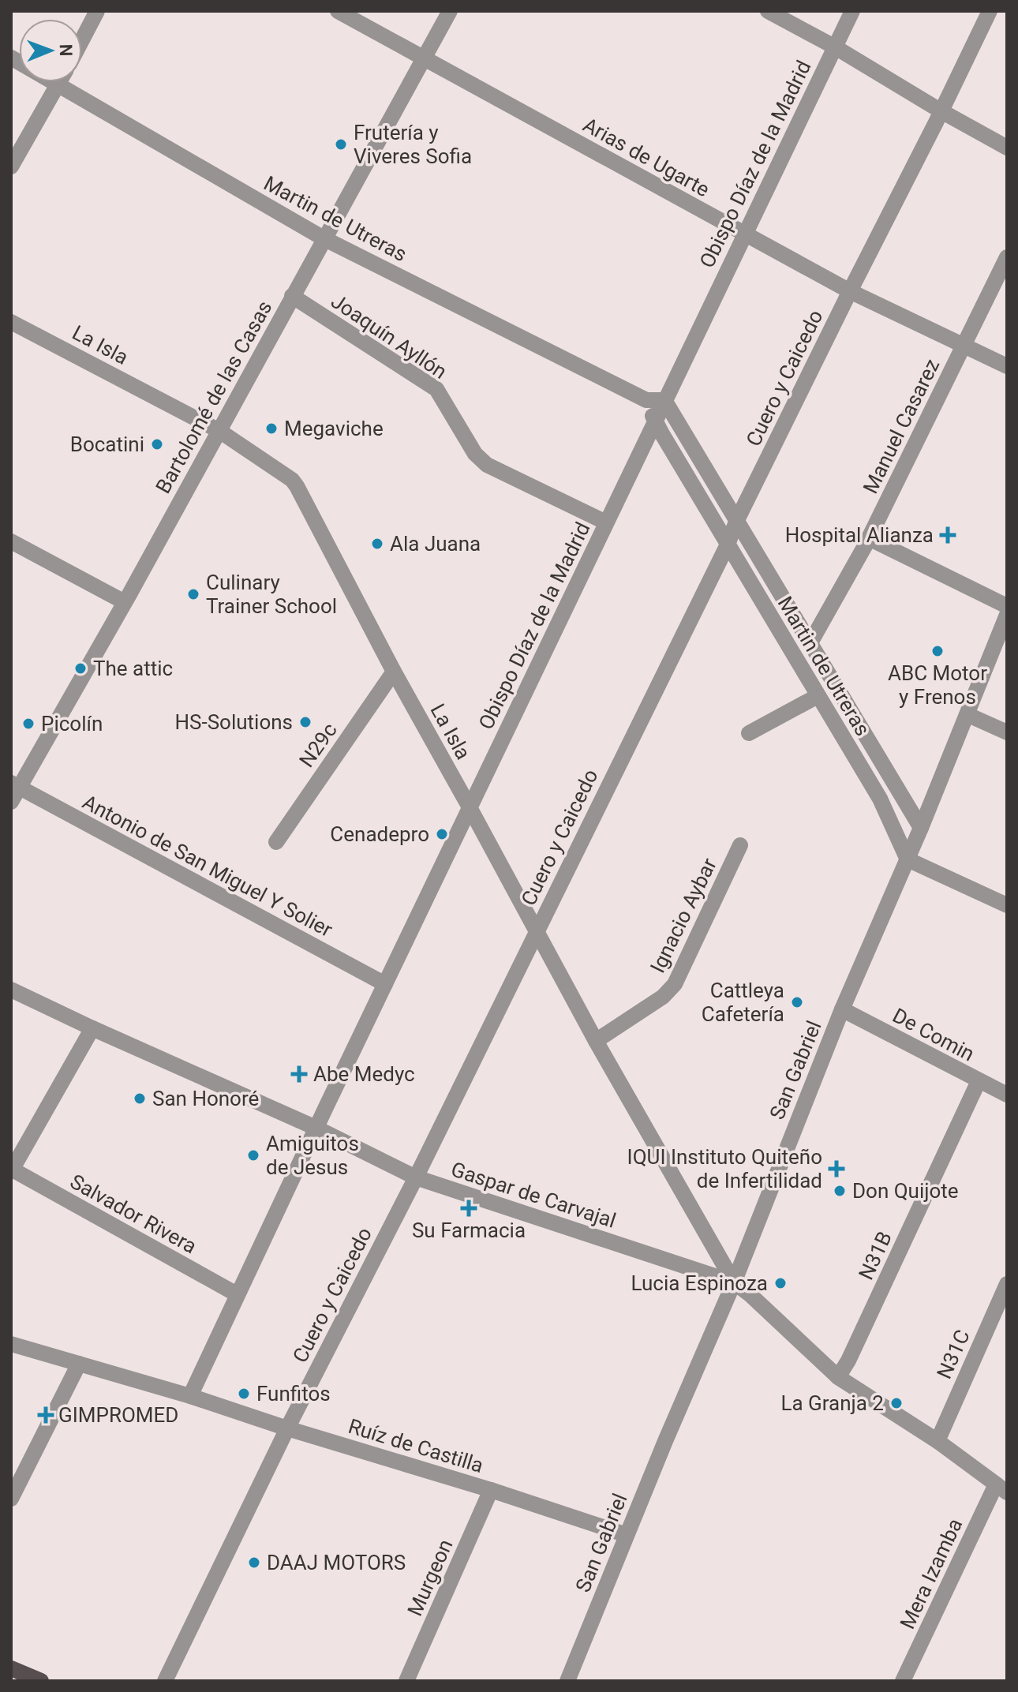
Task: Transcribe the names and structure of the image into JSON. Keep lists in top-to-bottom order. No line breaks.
{"streets":{"street":["Arias de Ugarte","Obispo Díaz de la Madrid","Martin de Utreras","Joaquín Ayllón","La Isla","Cuero y Caicedo","Bartolomé de las Casas","Manuel Casarez","N29c","Antonio de San Miguel Y Solier","Ignacio Aybar","De Comin","San Gabriel","Gaspar de Carvajal","Salvador Rivera","N31B","N31C","Ruíz de Castilla","Mera Izamba","Murgeon"]},"crossings":[["Arias de Ugarte","Obispo Díaz de la Madrid"],["Arias de Ugarte","Cuero y Caicedo"],["Arias de Ugarte","Bartolomé de las Casas"],["Arias de Ugarte","Manuel Casarez"],["Obispo Díaz de la Madrid","Martin de Utreras"],["Obispo Díaz de la Madrid","Joaquín Ayllón"],["Obispo Díaz de la Madrid","La Isla"],["Obispo Díaz de la Madrid","Antonio de San Miguel Y Solier"],["Obispo Díaz de la Madrid","Gaspar de Carvajal"],["Obispo Díaz de la Madrid","Salvador Rivera"],["Obispo Díaz de la Madrid","Ruíz de Castilla"],["Martin de Utreras","Cuero y Caicedo"],["Martin de Utreras","Bartolomé de las Casas"],["Martin de Utreras","Manuel Casarez"],["Martin de Utreras","San Gabriel"],["Joaquín Ayllón","Bartolomé de las Casas"],["La Isla","Cuero y Caicedo"],["La Isla","Bartolomé de las Casas"],["La Isla","N29c"],["La Isla","Ignacio Aybar"],["La Isla","San Gabriel"],["La Isla","Gaspar de Carvajal"],["Cuero y Caicedo","Gaspar de Carvajal"],["Cuero y Caicedo","Ruíz de Castilla"],["Bartolomé de las Casas","Antonio de San Miguel Y Solier"],["De Comin","San Gabriel"],["De Comin","N31B"],["San Gabriel","Gaspar de Carvajal"],["San Gabriel","Ruíz de Castilla"],["Gaspar de Carvajal","N31B"],["Gaspar de Carvajal","N31C"],["Gaspar de Carvajal","Mera Izamba"],["Ruíz de Castilla","Murgeon"]],"places":{"other":["Frutería y Viveres Sofia","Megaviche","Bocatini","Ala Juana","Culinary Trainer School","ABC Motor y Frenos","The attic","HS-Solutions","Picolín","Cenadepro","Cattleya Cafetería","San Honoré","Amiguitos de Jesus","Don Quijote","Lucia Espinoza","Funfitos","La Granja 2","DAAJ MOTORS"],"health":["Hospital Alianza","Abe Medyc","IQUI Instituto Quiteño de Infertilidad","Su Farmacia","GIMPROMED"]},"north":"right"}
